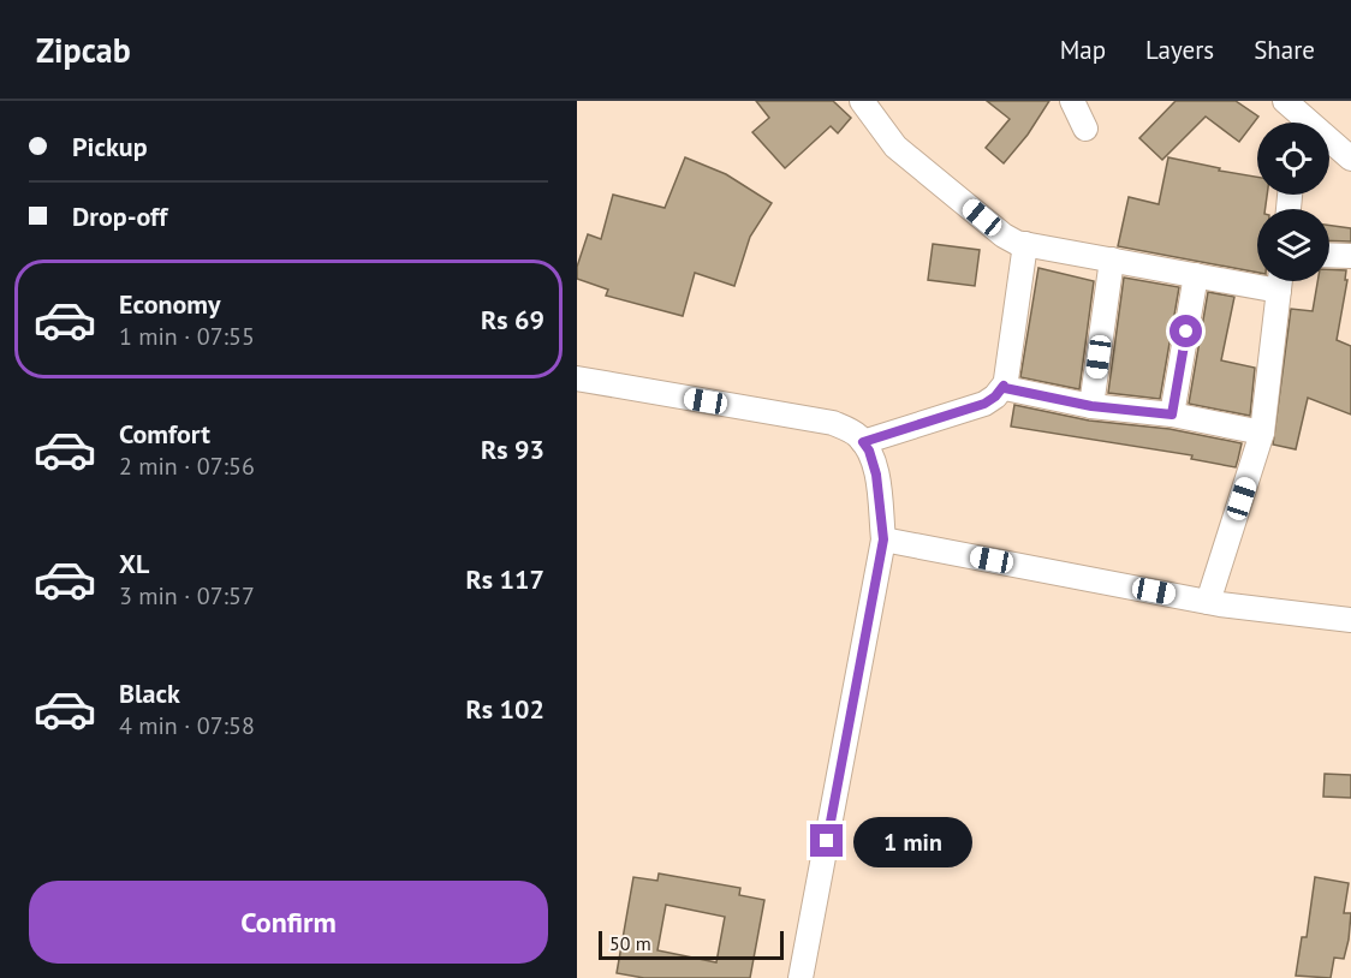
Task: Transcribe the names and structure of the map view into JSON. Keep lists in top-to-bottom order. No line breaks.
{"scale_bar":"50 m","page":{"header":"Zipcab","nav":["Map","Layers","Share"],"banner":["Pickup","Drop-off"],"list":[{"name":"Economy","note":"1 min · 07:55","value":"Rs 69"},{"name":"Comfort","note":"2 min · 07:56","value":"Rs 93"},{"name":"XL","note":"3 min · 07:57","value":"Rs 117"},{"name":"Black","note":"4 min · 07:58","value":"Rs 102"}],"bubble":"1 min","buttons":"Confirm","scale":"50 m"}}
